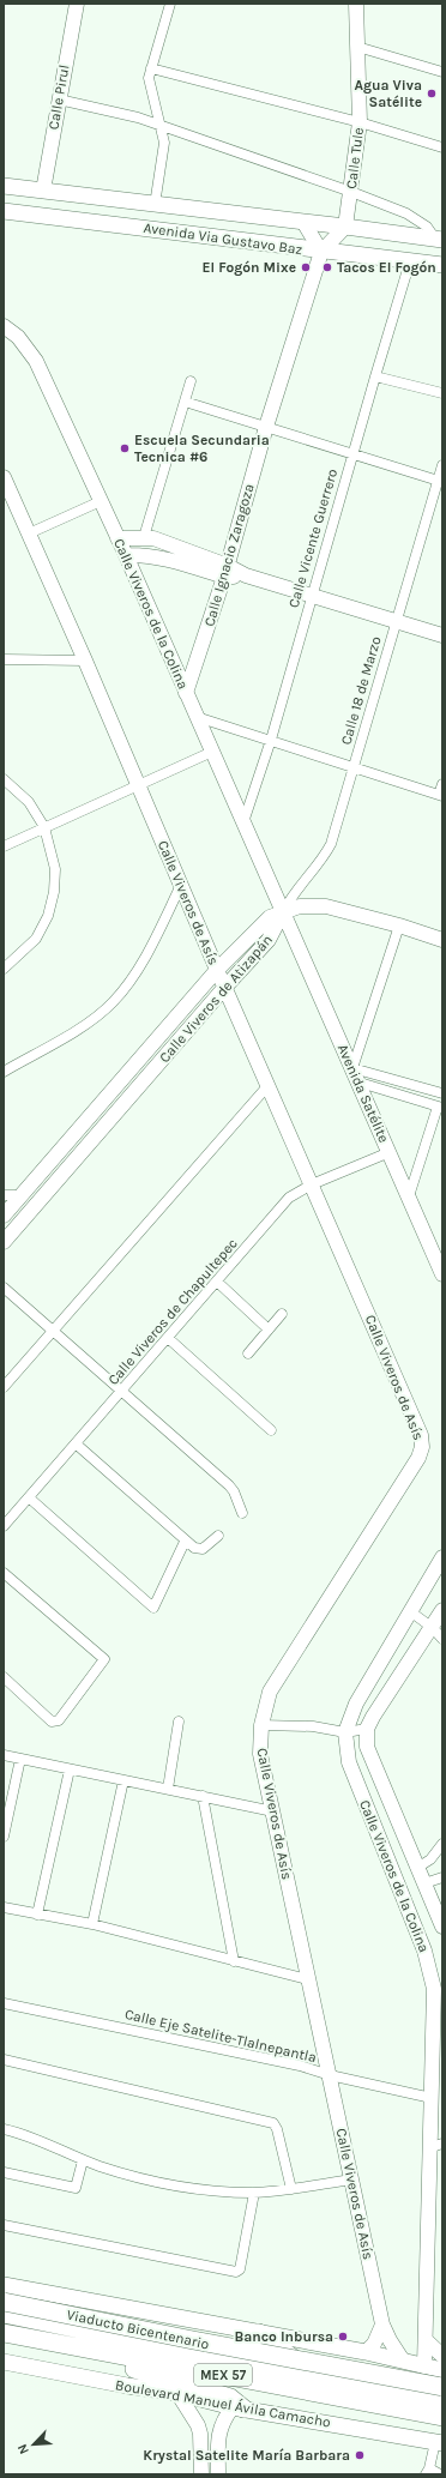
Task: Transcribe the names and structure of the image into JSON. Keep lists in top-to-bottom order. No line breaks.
{"streets":{"highway":["Viaducto Bicentenario","MEX 57","Boulevard Manuel Ávila Camacho"],"main road":["Avenida Via Gustavo Baz"],"street":["Calle Pirul","Calle Tule","Calle Vicente Guerrero","Calle Ignacio Zaragoza","Calle Viveros de la Colina","Calle 18 de Marzo","Calle Viveros de Asís","Calle Viveros de Atizapán","Avenida Satélite","Calle Viveros de Chapultepec","Calle Eje Satelite-Tlalnepantla"]},"crossings":[["Calle Pirul","Avenida Via Gustavo Baz"],["Calle Tule","Avenida Via Gustavo Baz"],["Calle Tule","Calle Ignacio Zaragoza"],["Avenida Via Gustavo Baz","Calle Vicente Guerrero"],["Avenida Via Gustavo Baz","Calle Ignacio Zaragoza"],["Calle Vicente Guerrero","Calle Viveros de la Colina"],["Calle Ignacio Zaragoza","Calle Viveros de la Colina"],["Calle Viveros de la Colina","Calle 18 de Marzo"],["Calle Viveros de la Colina","Calle Viveros de Atizapán"],["Calle Viveros de la Colina","Avenida Satélite"],["Calle Viveros de la Colina","Calle Eje Satelite-Tlalnepantla"],["Calle 18 de Marzo","Calle Viveros de Atizapán"],["Calle 18 de Marzo","Avenida Satélite"],["Calle Viveros de Asís","Calle Viveros de Atizapán"],["Calle Viveros de Asís","Calle Viveros de Chapultepec"],["Calle Viveros de Asís","Calle Eje Satelite-Tlalnepantla"],["Calle Viveros de Atizapán","Avenida Satélite"],["Avenida Satélite","Calle Viveros de Chapultepec"]],"places":["Agua Viva Satélite","El Fogón Mixe","Tacos El Fogón","Escuela Secundaria Tecnica #6","Banco Inbursa","Krystal Satelite María Barbara"],"north":"bottom left"}
